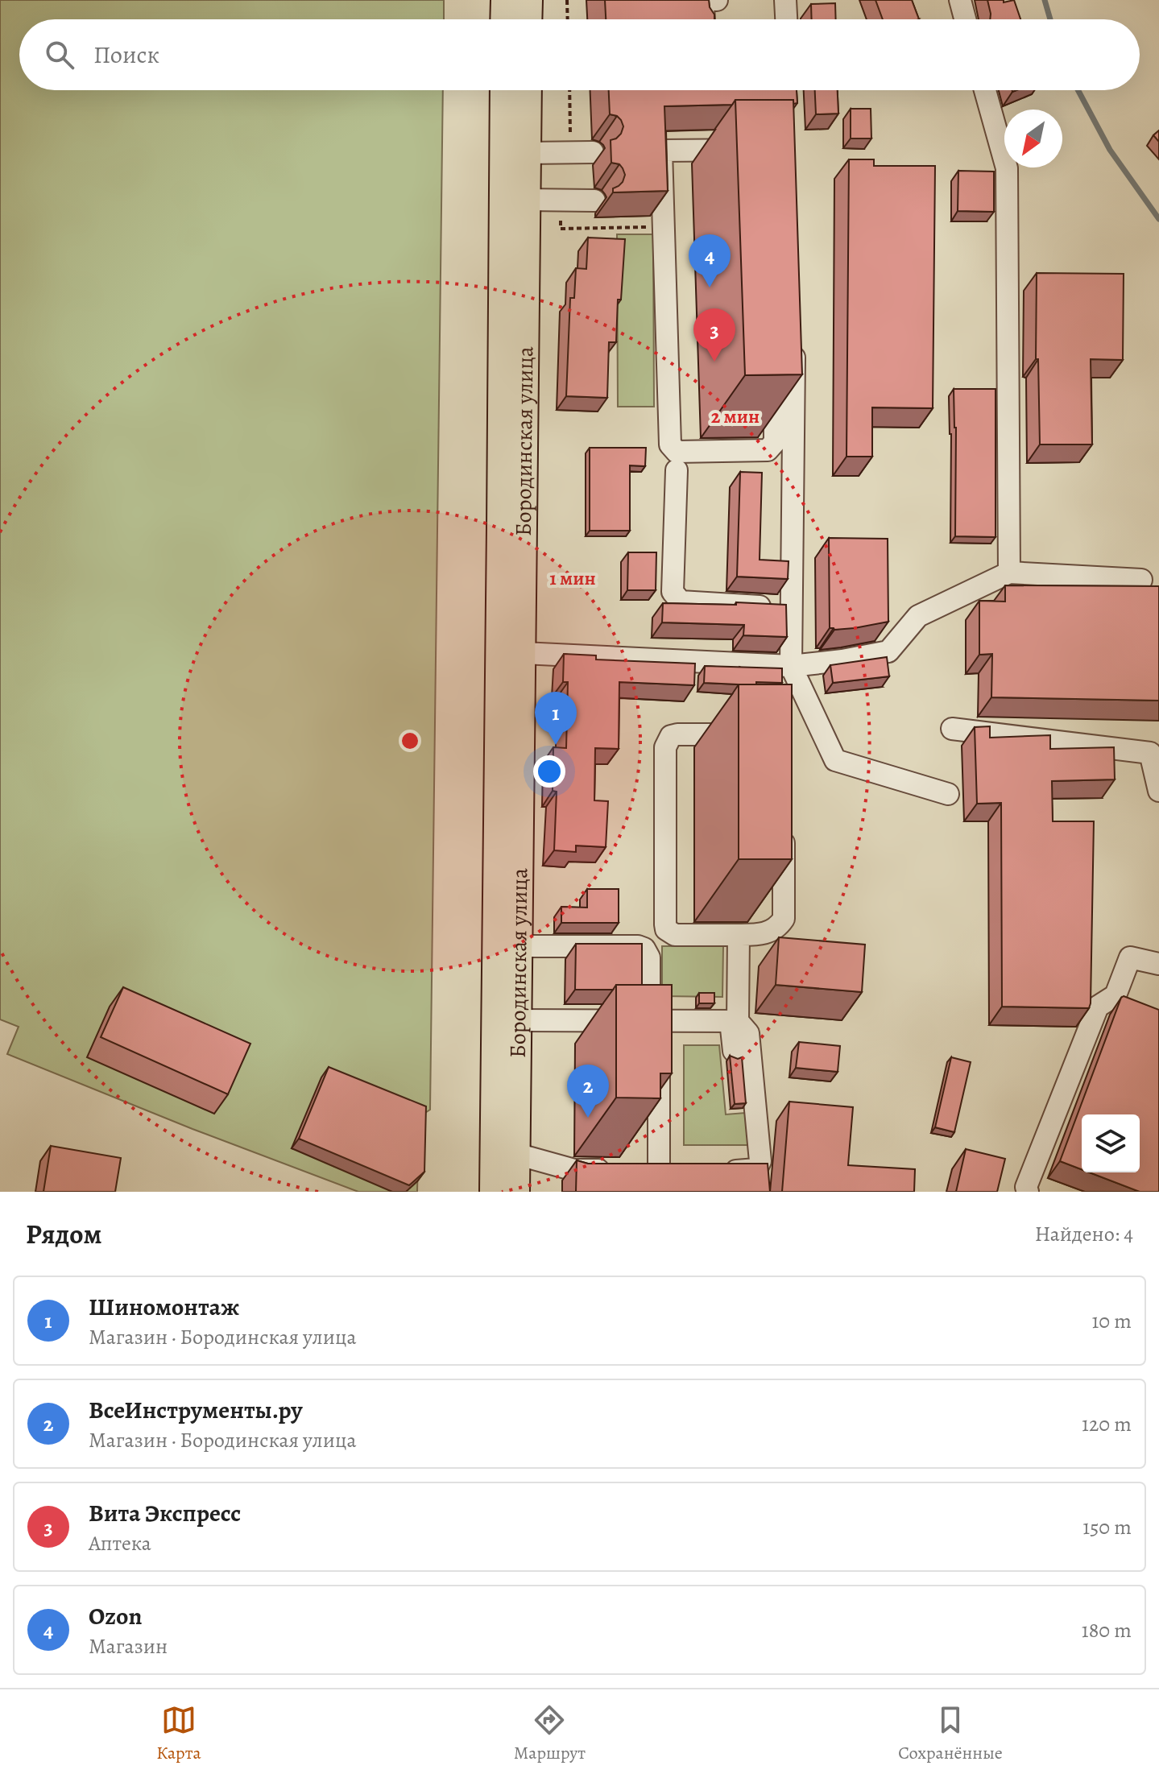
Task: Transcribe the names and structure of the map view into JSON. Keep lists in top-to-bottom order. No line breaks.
{"streets":{"main road":["Бородинская улица"]},"north":"bottom left","page":{"search":"Поиск","pins":["4","3","1","2"],"heading":["Рядом","Найдено: 4"],"list":[{"mark":"1","name":"Шиномонтаж","note":"Магазин · Бородинская улица","value":"10 m"},{"mark":"2","name":"ВсеИнструменты.ру","note":"Магазин · Бородинская улица","value":"120 m"},{"mark":"3","name":"Вита Экспресс","note":"Аптека","value":"150 m"},{"mark":"4","name":"Ozon","note":"Магазин","value":"180 m"}],"nav":["Карта","Маршрут","Сохранённые"]},"rings":["2 мин","1 мин"]}
